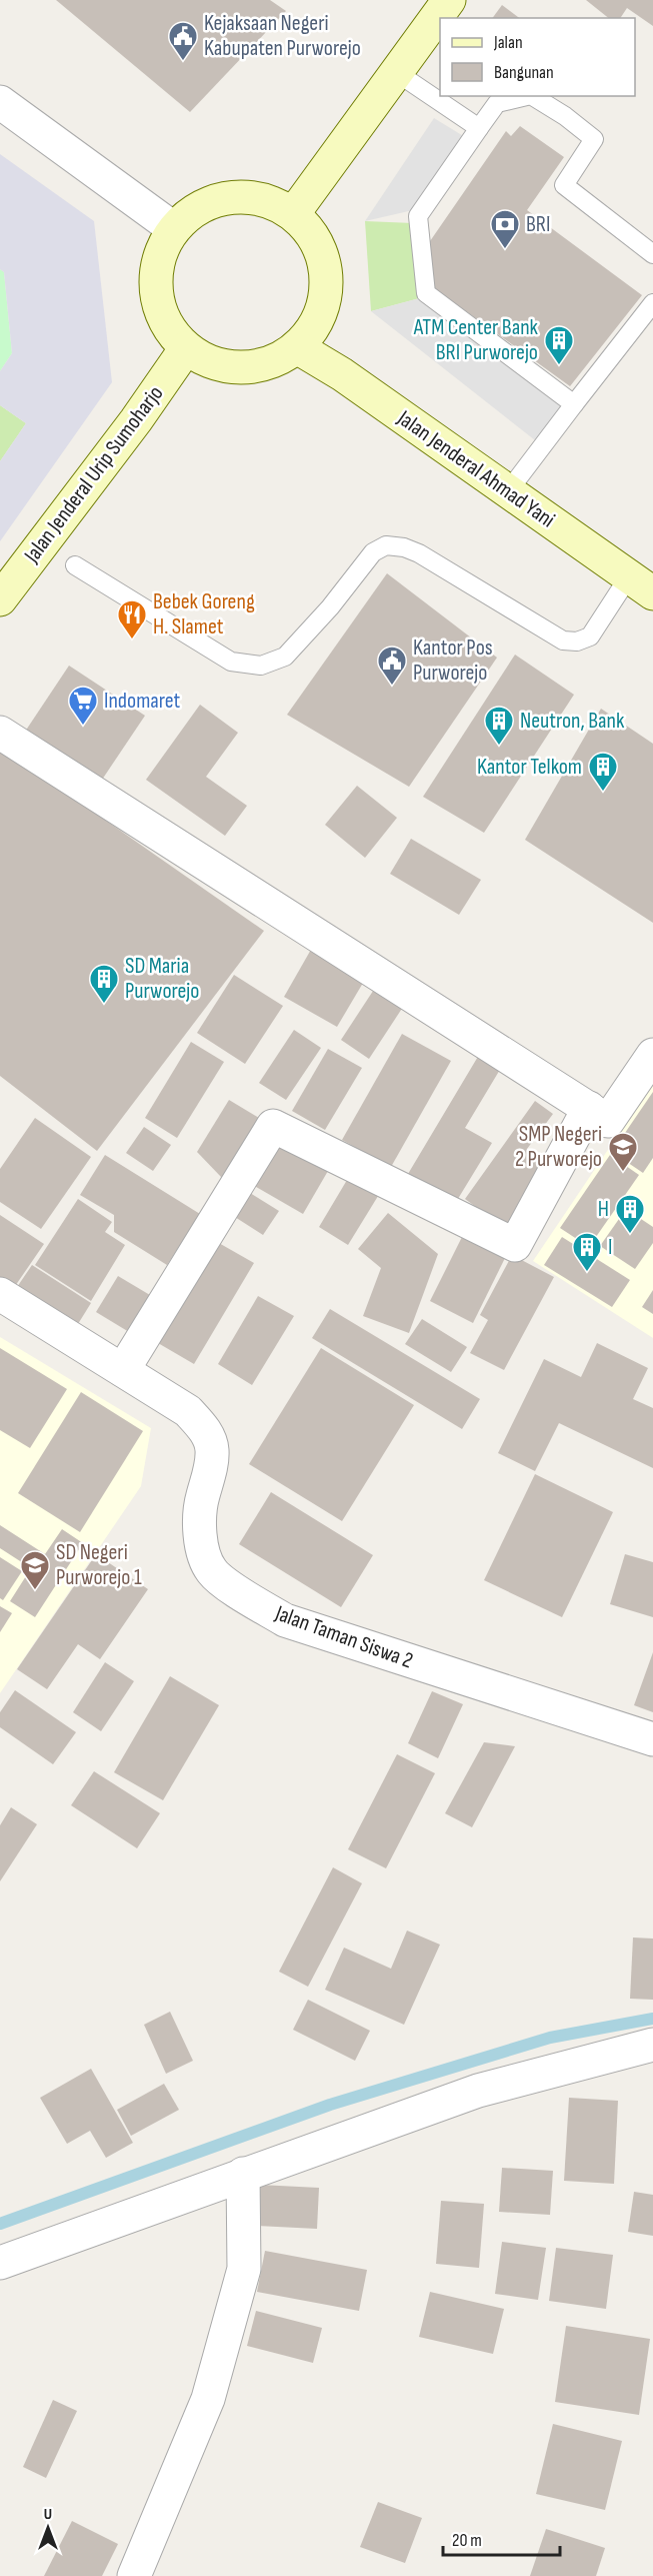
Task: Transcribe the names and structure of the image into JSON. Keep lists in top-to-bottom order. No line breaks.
{"streets":{"main road":["Jalan Jenderal Ahmad Yani","Jalan Jenderal Urip Sumoharjo"],"street":["Jalan Taman Siswa 2"]},"crossings":[["Jalan Jenderal Ahmad Yani","Jalan Jenderal Urip Sumoharjo"]],"places":{"public building":["Kejaksaan Negeri Kabupaten Purworejo","Kantor Pos Purworejo"],"bank":["BRI"],"building":["ATM Center Bank BRI Purworejo","Neutron, Bank","Kantor Telkom","SD Maria Purworejo","H","I"],"restaurant":["Bebek Goreng H. Slamet"],"supermarket":["Indomaret"],"school or university":["SMP Negeri 2 Purworejo","SD Negeri Purworejo 1"]},"legend":["Jalan","Bangunan"],"scale_bar":"20 m","north":"top"}
